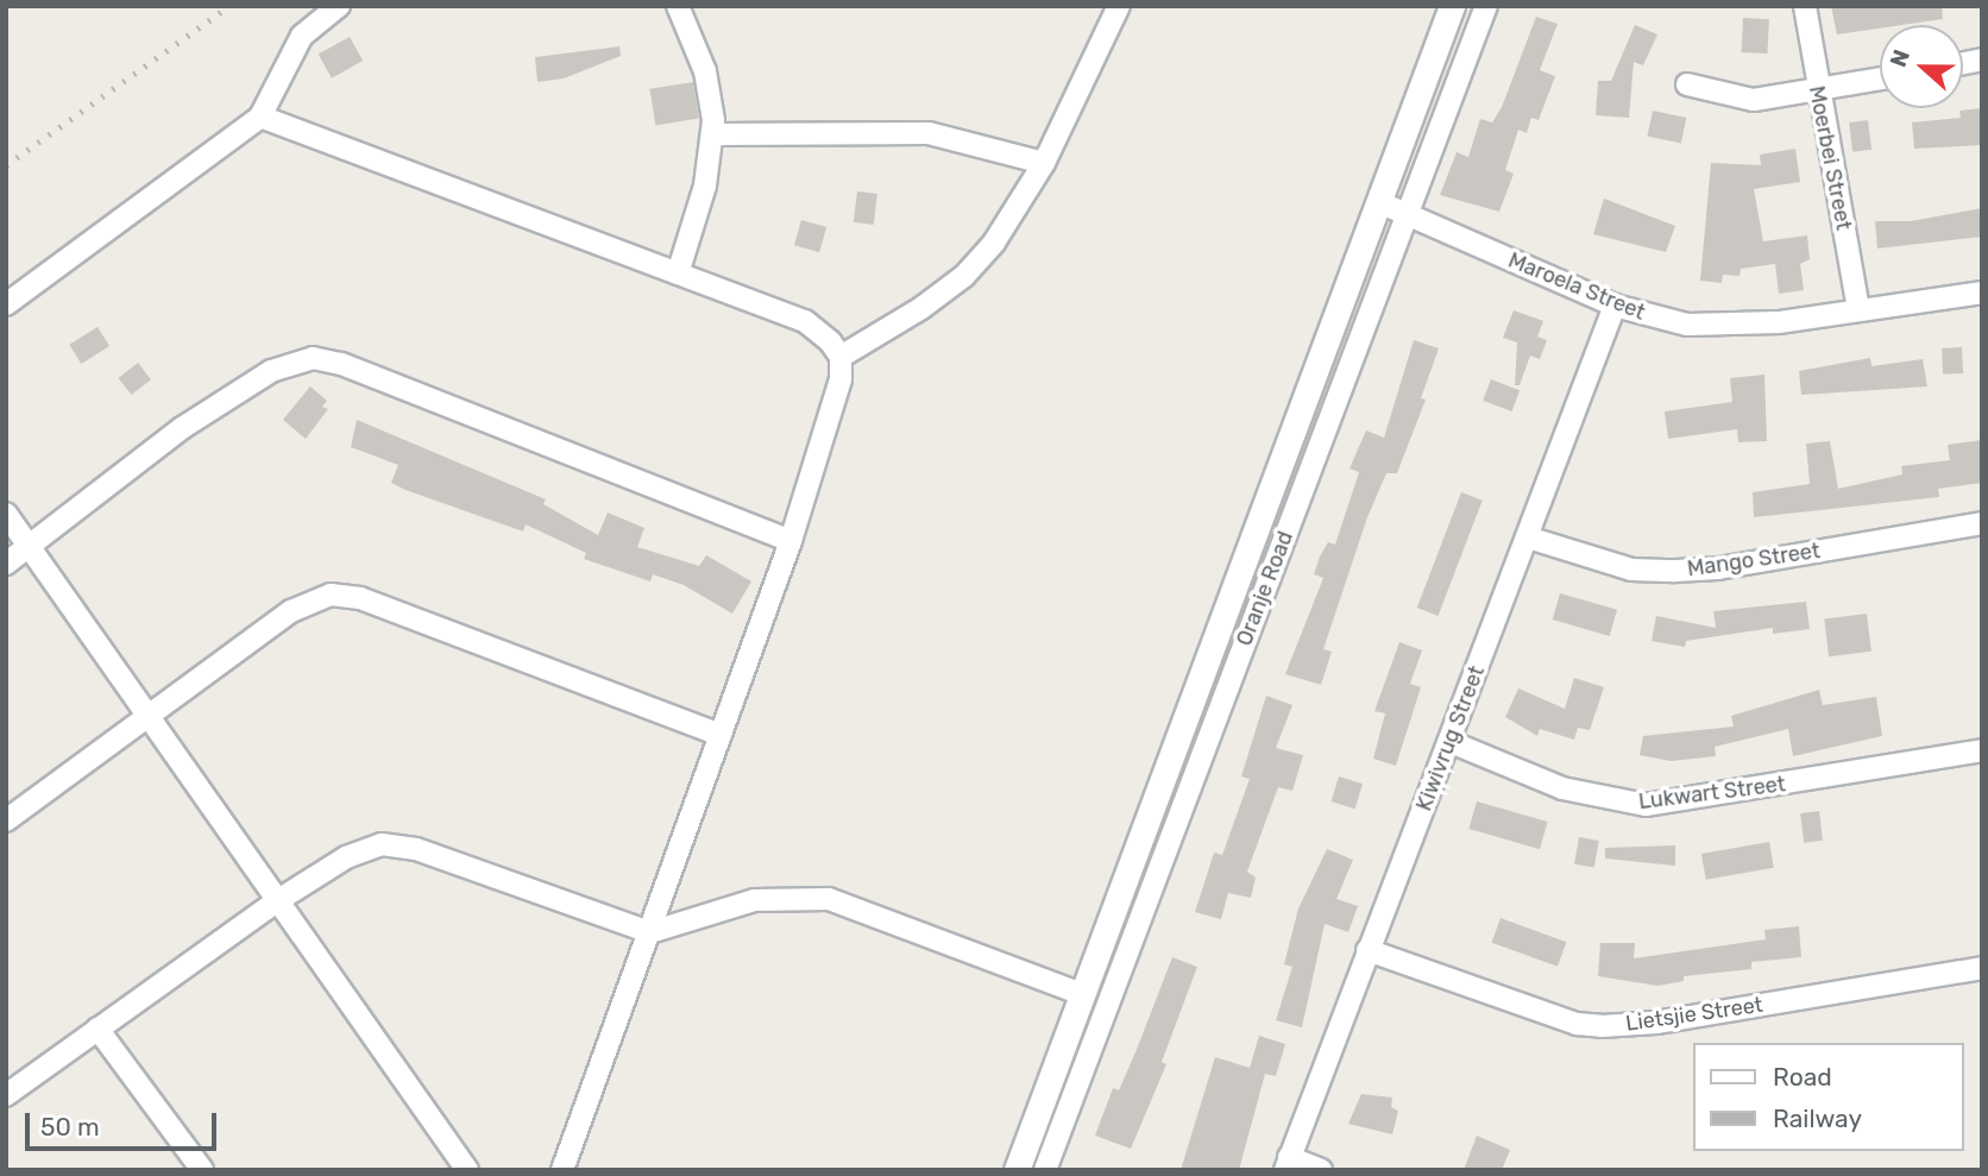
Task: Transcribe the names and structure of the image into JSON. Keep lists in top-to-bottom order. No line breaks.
{"streets":{"street":["Moerbei Street","Maroela Street","Mango Street","Oranje Road","Kiwivrug Street","Lukwart Street","Lietsjie Street"]},"crossings":[["Moerbei Street","Maroela Street"],["Maroela Street","Oranje Road"],["Maroela Street","Kiwivrug Street"],["Mango Street","Kiwivrug Street"],["Kiwivrug Street","Lukwart Street"],["Kiwivrug Street","Lietsjie Street"]],"legend":["Road","Railway"],"scale_bar":"50 m","north":"left"}
